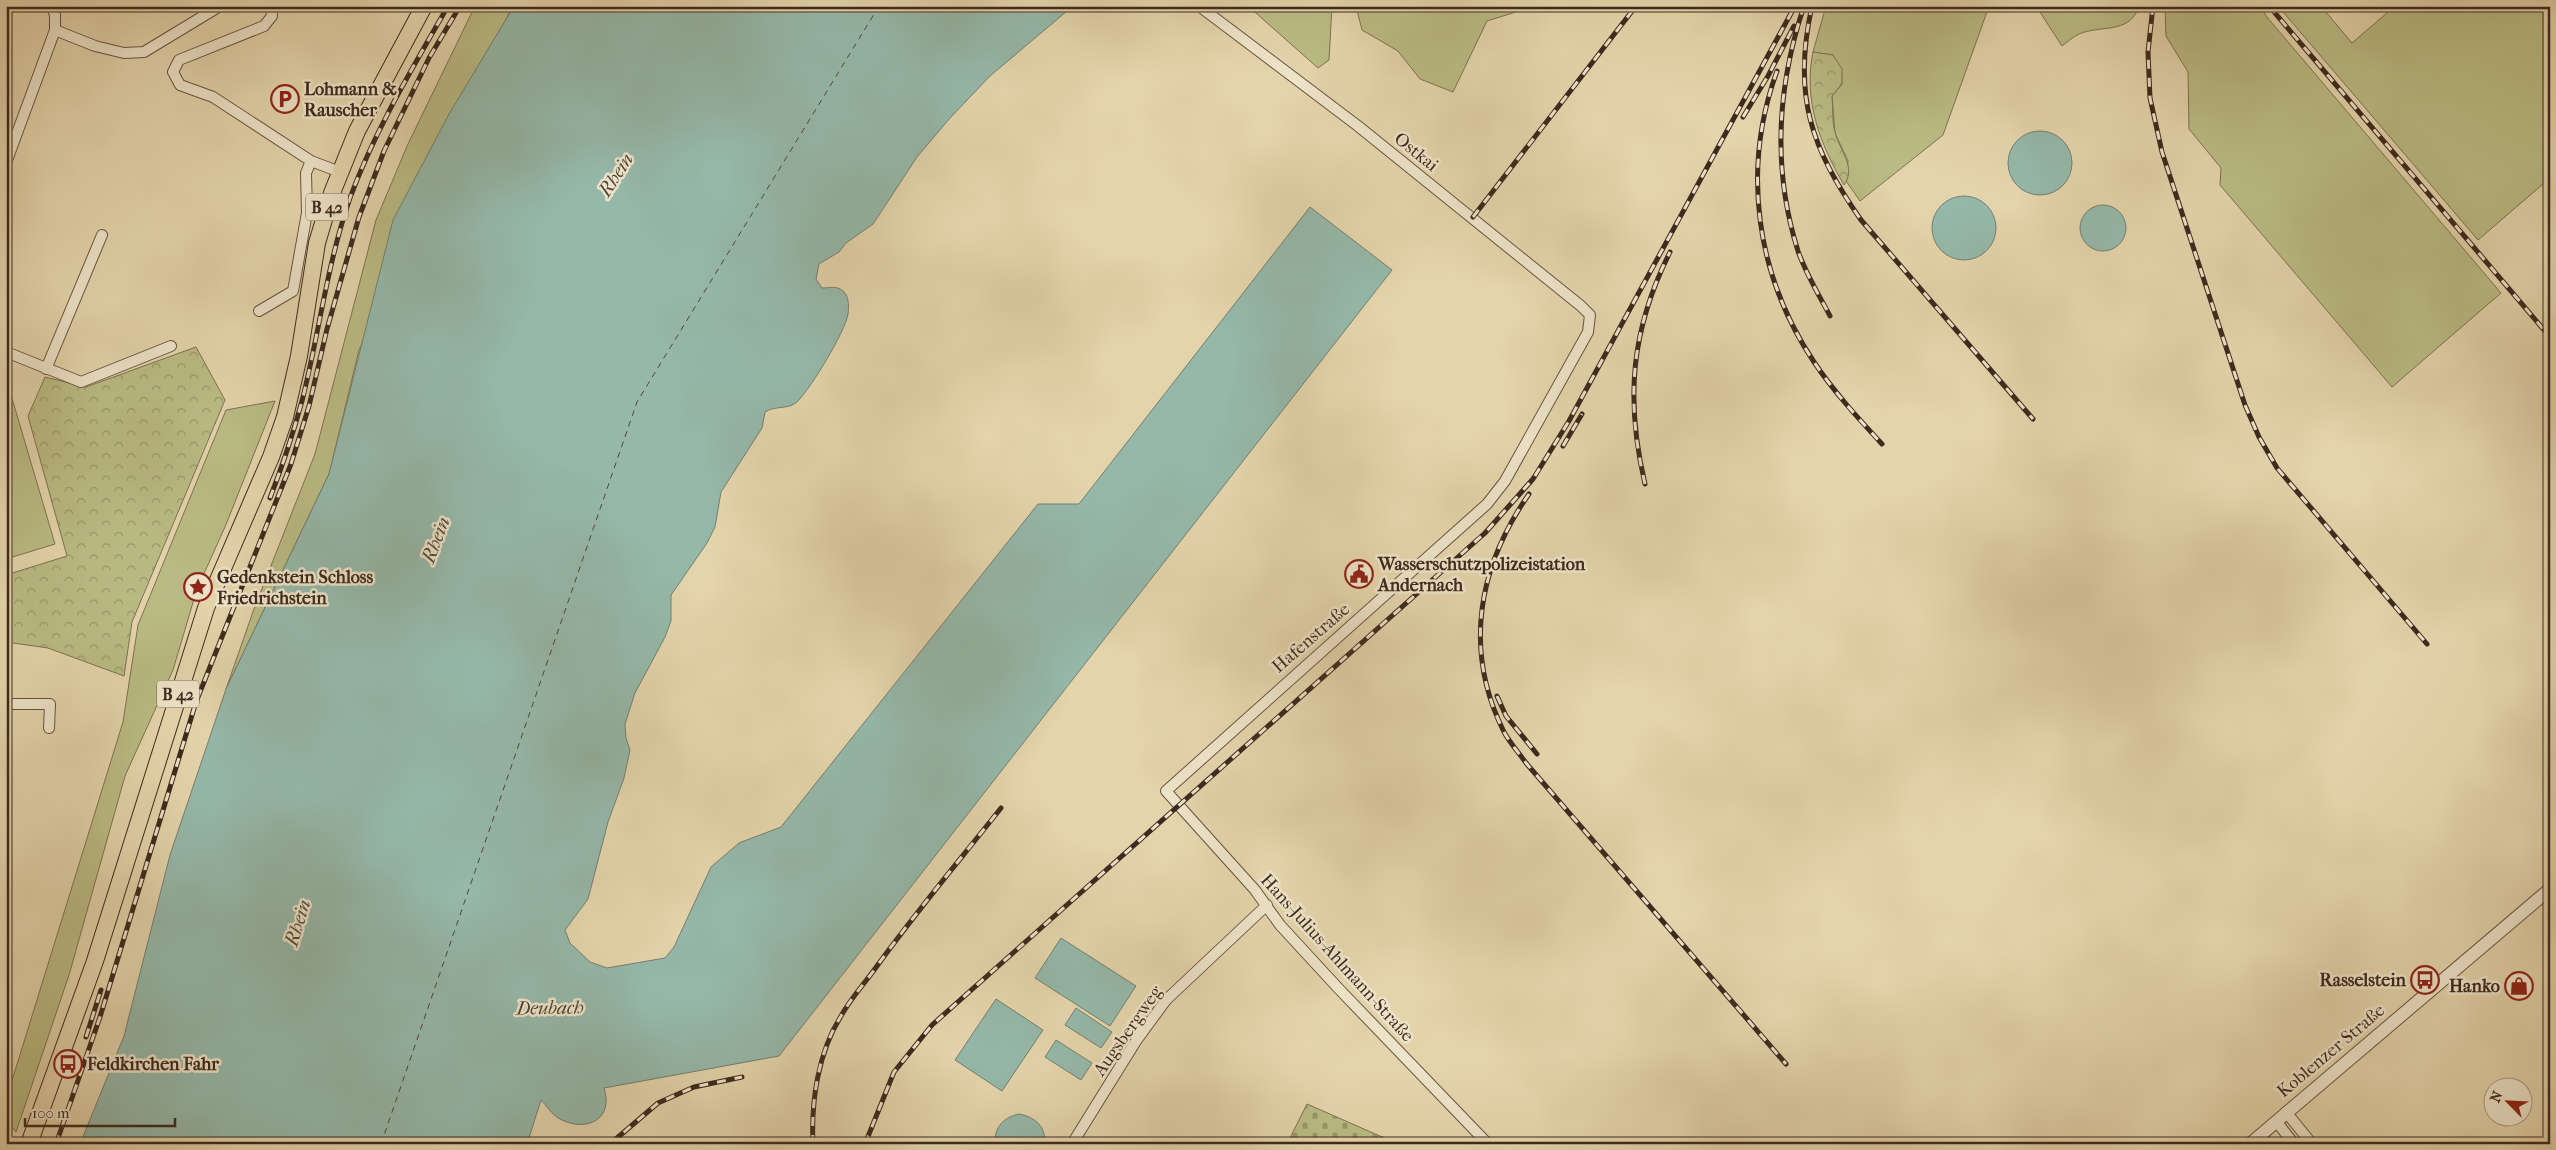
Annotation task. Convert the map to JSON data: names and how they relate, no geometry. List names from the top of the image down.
{
  "streets": {
    "main road": ["B 42"],
    "street": [
      "Ostkai",
      "Hafenstraße",
      "Hans-Julius-Ahlmann-Straße",
      "Augsbergweg",
      "Koblenzer Straße"
    ]
  },
  "crossings": [
    ["Ostkai", "Hafenstraße"],
    ["Hafenstraße", "Hans-Julius-Ahlmann-Straße"],
    ["Hans-Julius-Ahlmann-Straße", "Augsbergweg"]
  ],
  "water": ["Rhein", "Deubach"],
  "places": {
    "parking": ["Lohmann & Rauscher"],
    "public building": ["Wasserschutzpolizeistation Andernach"],
    "place": ["Gedenkstein Schloss Friedrichstein"],
    "bus stop": ["Rasselstein", "Feldkirchen Fahr"],
    "shop": ["Hanko"]
  },
  "scale_bar": "100 m",
  "north": "top left"
}
